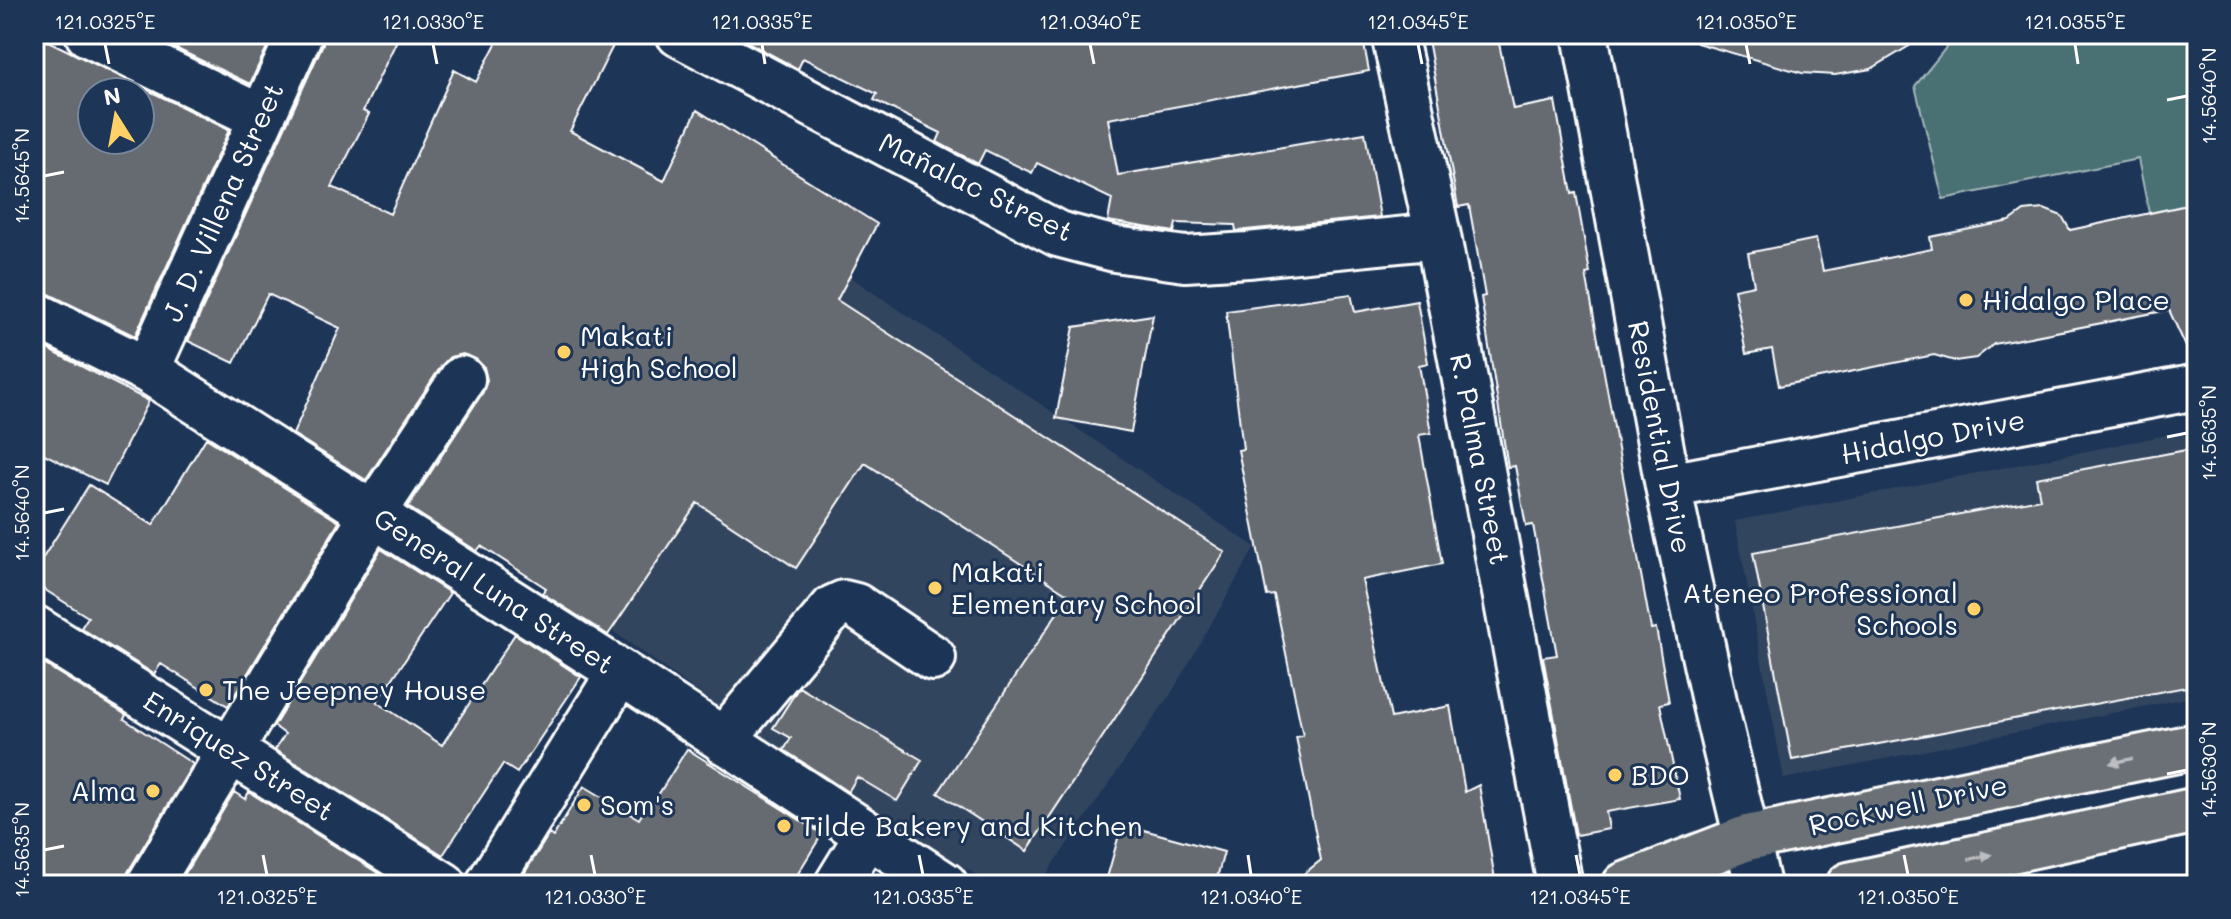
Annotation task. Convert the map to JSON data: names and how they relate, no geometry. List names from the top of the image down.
{
  "streets": {
    "main road": ["Rockwell Drive"],
    "street": [
      "Mañalac Street",
      "J. D. Villena Street",
      "Residential Drive",
      "Hidalgo Drive",
      "R. Palma Street",
      "General Luna Street",
      "Enriquez Street"
    ]
  },
  "crossings": [
    ["Mañalac Street", "R. Palma Street"],
    ["J. D. Villena Street", "General Luna Street"],
    ["Residential Drive", "Hidalgo Drive"],
    ["Residential Drive", "Rockwell Drive"]
  ],
  "places": [
    "Hidalgo Place",
    "Makati High School",
    "Makati Elementary School",
    "Ateneo Professional Schools",
    "The Jeepney House",
    "BDO",
    "Alma",
    "Som's",
    "Tilde Bakery and Kitchen"
  ],
  "north": "top",
  "coordinates": [
    "121.0325°E",
    "121.0330°E",
    "121.0335°E",
    "121.0340°E",
    "121.0345°E",
    "121.0350°E",
    "121.0355°E",
    "14.5640°N",
    "14.5645°N",
    "14.5635°N",
    "14.5630°N"
  ]
}
